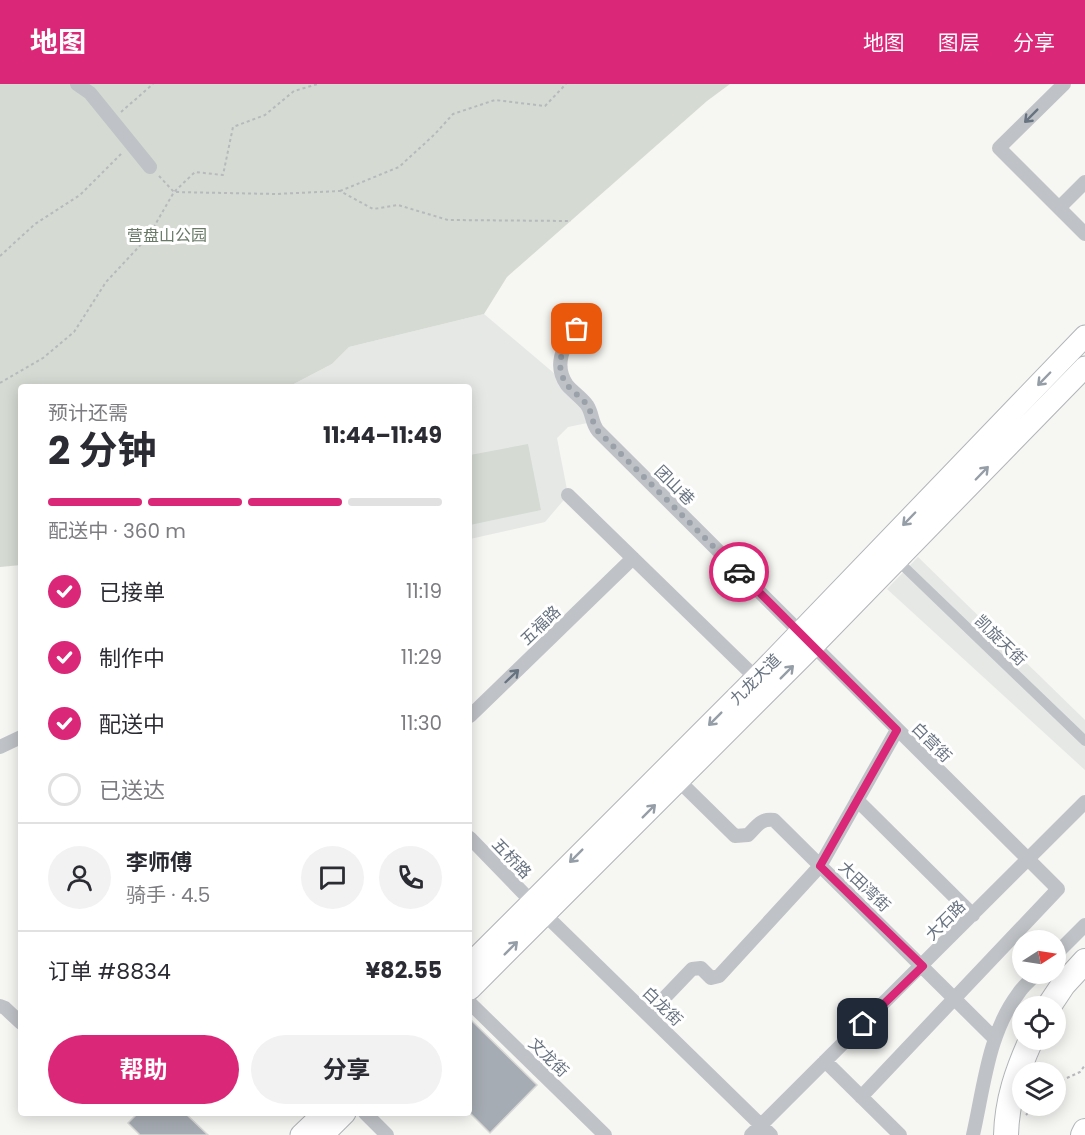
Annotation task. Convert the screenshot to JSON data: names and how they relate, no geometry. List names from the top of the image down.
{
  "streets": {
    "main road": ["九龙大道"],
    "street": [
      "团山巷",
      "五福路",
      "凯旋天街",
      "白营街",
      "五桥路",
      "大田湾街",
      "大石路",
      "白龙街",
      "文龙街"
    ]
  },
  "crossings": [
    ["团山巷", "九龙大道"],
    ["团山巷", "白营街"],
    ["凯旋天街", "九龙大道"],
    ["九龙大道", "白营街"],
    ["九龙大道", "五桥路"],
    ["九龙大道", "大田湾街"],
    ["九龙大道", "白龙街"],
    ["白营街", "大田湾街"],
    ["白营街", "大石路"],
    ["五桥路", "白龙街"],
    ["大田湾街", "大石路"],
    ["大石路", "白龙街"]
  ],
  "one_way": ["五福路"],
  "parks": ["营盘山公园"],
  "north": "right",
  "page": {
    "header": "地图",
    "nav": ["地图", "图层", "分享"],
    "heading": ["2 分钟", "预计还需", "11:44–11:49"],
    "panel": [
      "李师傅",
      "骑手 · 4.5",
      "订单 #8834",
      "¥82.55"
    ],
    "bar": "配送中 · 360 m",
    "list": [
      ["已接单", "11:19"],
      ["制作中", "11:29"],
      ["配送中", "11:30"],
      "已送达"
    ],
    "buttons": ["帮助", "分享"]
  }
}
